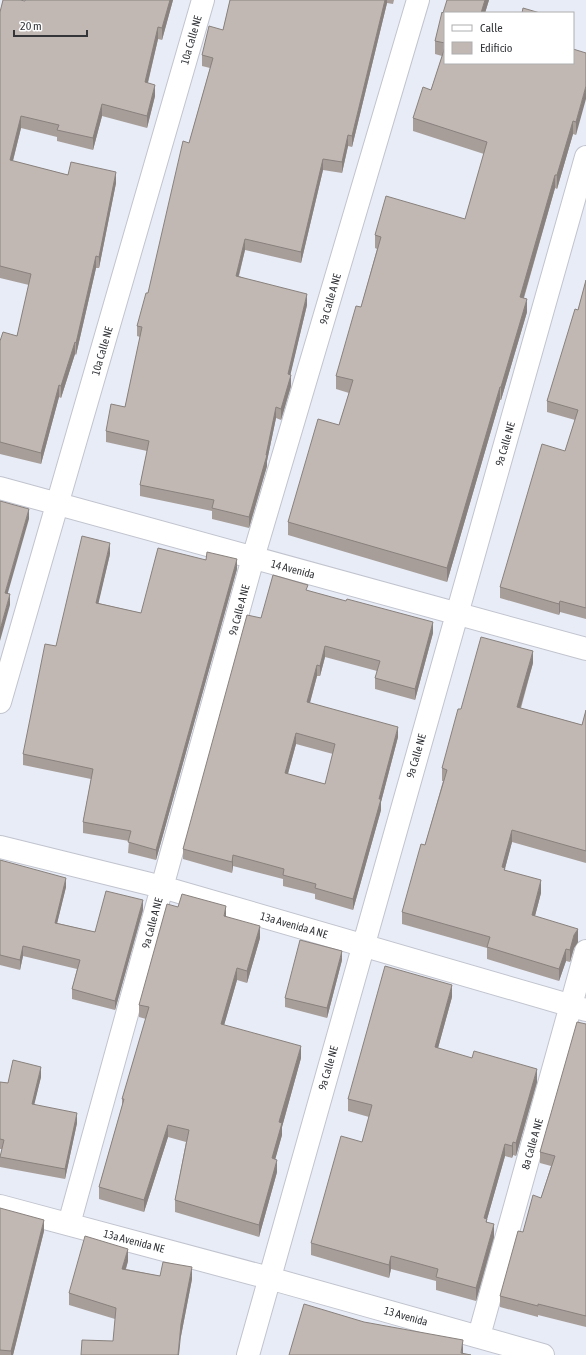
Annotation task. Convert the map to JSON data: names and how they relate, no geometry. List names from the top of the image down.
{
  "streets": {
    "street": [
      "10a Calle NE",
      "9a Calle A NE",
      "9a Calle NE",
      "14 Avenida",
      "13a Avenida A NE",
      "8a Calle A NE",
      "13a Avenida NE",
      "13 Avenida"
    ]
  },
  "crossings": [
    ["10a Calle NE", "14 Avenida"],
    ["9a Calle A NE", "14 Avenida"],
    ["9a Calle A NE", "13a Avenida A NE"],
    ["9a Calle A NE", "13a Avenida NE"],
    ["9a Calle NE", "14 Avenida"],
    ["9a Calle NE", "13a Avenida A NE"],
    ["9a Calle NE", "13a Avenida NE"],
    ["9a Calle NE", "13 Avenida"],
    ["13a Avenida A NE", "8a Calle A NE"],
    ["8a Calle A NE", "13 Avenida"],
    ["13a Avenida NE", "13 Avenida"]
  ],
  "legend": ["Calle", "Edificio"],
  "scale_bar": "20 m"
}
